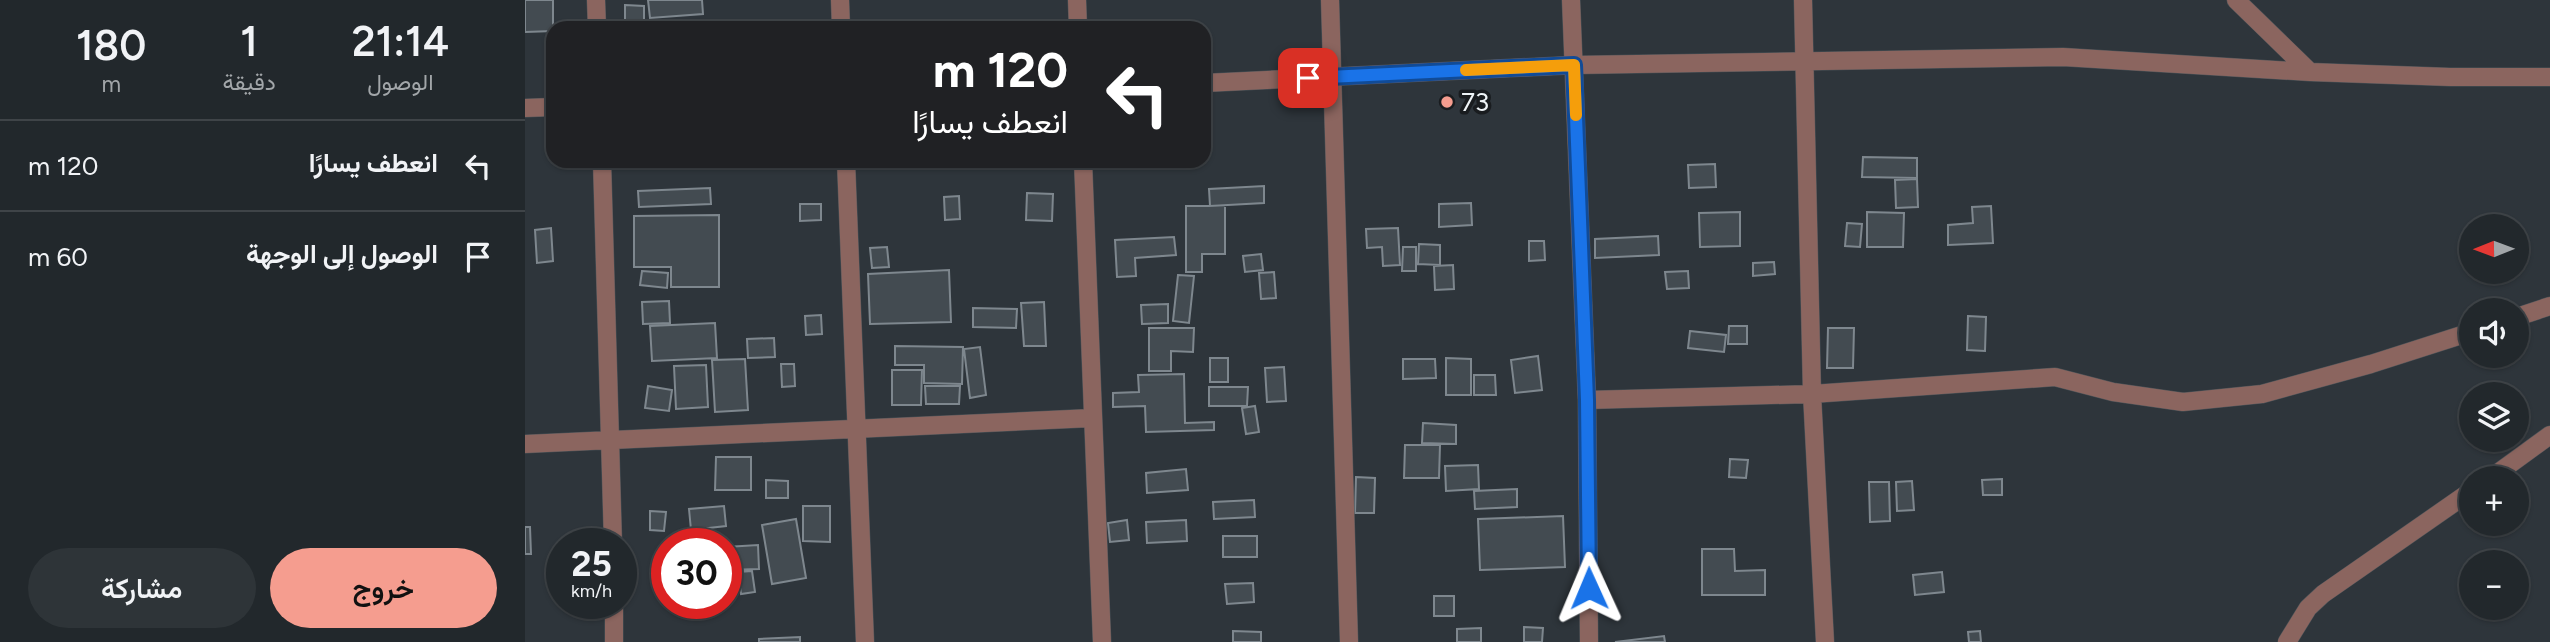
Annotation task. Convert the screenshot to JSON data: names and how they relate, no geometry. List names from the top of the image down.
{
  "places": ["73"],
  "north": "left",
  "page": {
    "eta": [
      "21:14",
      "الوصول",
      "1",
      "دقيقة",
      "180",
      "m"
    ],
    "turn": ["120 m", "انعطف يسارًا"],
    "list": [
      {
        "name": "انعطف يسارًا",
        "value": "120 m"
      },
      {
        "name": "الوصول إلى الوجهة",
        "value": "60 m"
      }
    ],
    "map_buttons": ["+", "−"],
    "speed": "25 km/h",
    "limit": "30",
    "buttons": ["خروج", "مشاركة"]
  }
}
